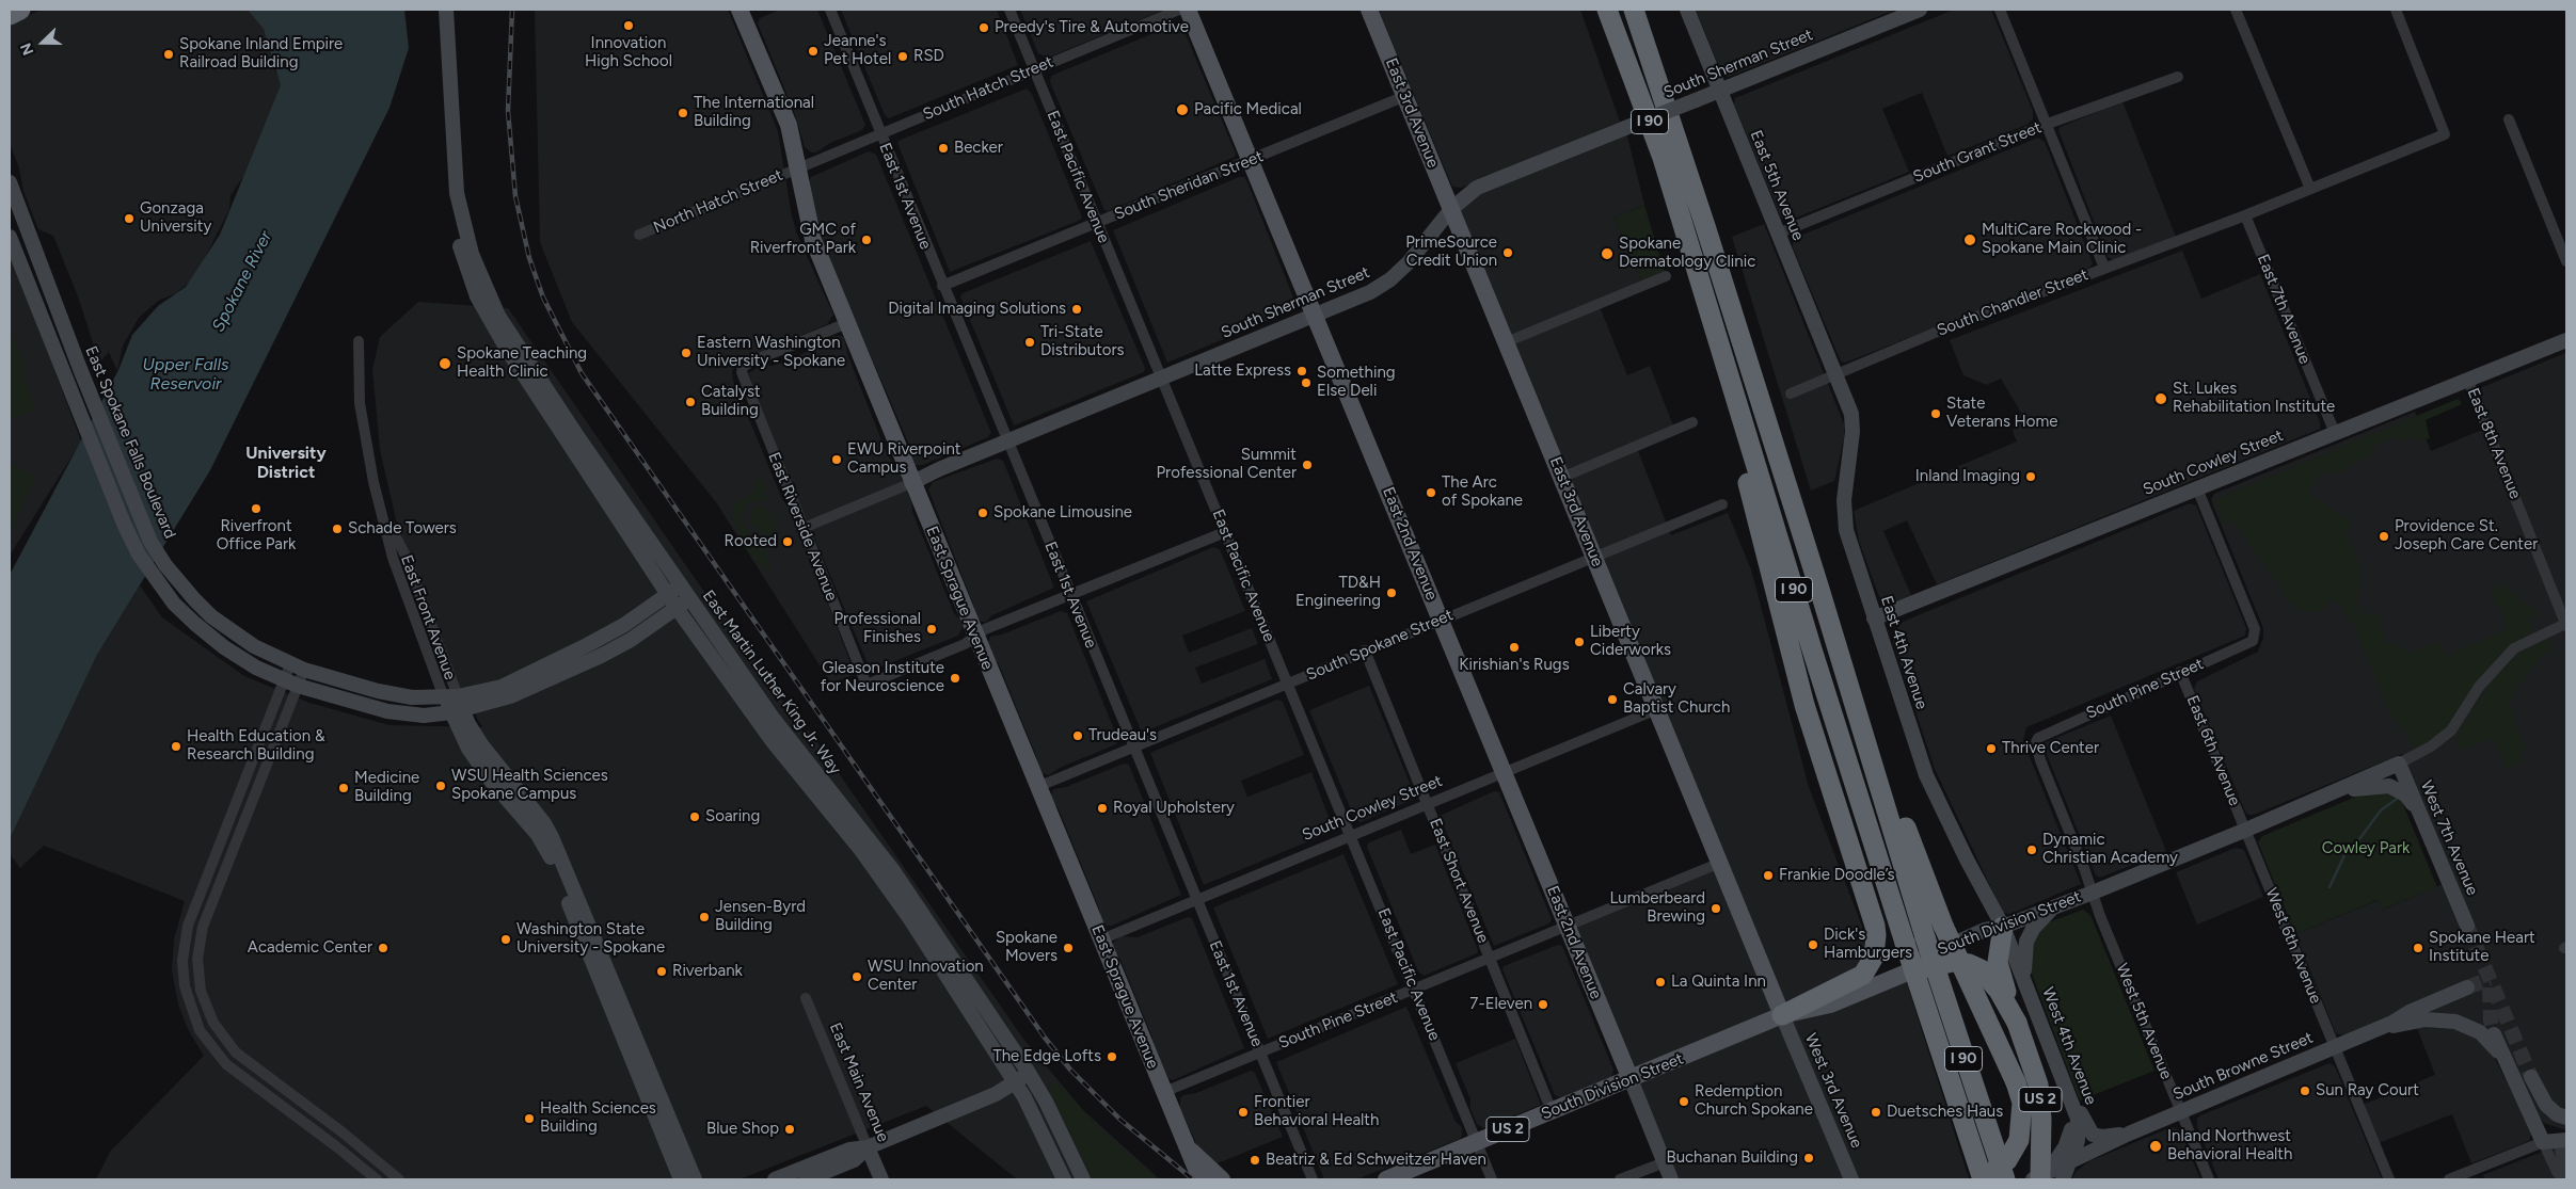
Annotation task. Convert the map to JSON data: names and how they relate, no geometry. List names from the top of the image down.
{
  "streets": {
    "highway": ["I 90", "US 2"],
    "main road": [
      "East 3rd Avenue",
      "East 2nd Avenue",
      "East Sprague Avenue",
      "South Division Street"
    ],
    "street": [
      "South Sherman Street",
      "South Hatch Street",
      "South Grant Street",
      "East Pacific Avenue",
      "South Sheridan Street",
      "East 5th Avenue",
      "East 1st Avenue",
      "North Hatch Street",
      "South Chandler Street",
      "East 7th Avenue",
      "East Spokane Falls Boulevard",
      "East 8th Avenue",
      "South Cowley Street",
      "East Riverside Avenue",
      "East Front Avenue",
      "South Spokane Street",
      "East 4th Avenue",
      "East Martin Luther King Jr. Way",
      "South Pine Street",
      "East 6th Avenue",
      "West 7th Avenue",
      "East Short Avenue",
      "West 6th Avenue",
      "West 5th Avenue",
      "West 4th Avenue",
      "South Browne Street",
      "East Main Avenue",
      "West 3rd Avenue"
    ]
  },
  "crossings": [
    ["South Sherman Street", "East 3rd Avenue"],
    ["South Sherman Street", "East Pacific Avenue"],
    ["South Sherman Street", "East 5th Avenue"],
    ["South Sherman Street", "East 1st Avenue"],
    ["South Sherman Street", "East Riverside Avenue"],
    ["South Sherman Street", "East 2nd Avenue"],
    ["South Sherman Street", "East Sprague Avenue"],
    ["South Hatch Street", "East Pacific Avenue"],
    ["South Hatch Street", "East 1st Avenue"],
    ["South Hatch Street", "North Hatch Street"],
    ["South Hatch Street", "East Sprague Avenue"],
    ["East 3rd Avenue", "South Sheridan Street"],
    ["East 3rd Avenue", "South Cowley Street"],
    ["East 3rd Avenue", "South Spokane Street"],
    ["East 3rd Avenue", "South Pine Street"],
    ["East 3rd Avenue", "South Division Street"],
    ["East 3rd Avenue", "West 3rd Avenue"],
    ["South Grant Street", "East 5th Avenue"],
    ["East Pacific Avenue", "South Sheridan Street"],
    ["East Pacific Avenue", "South Cowley Street"],
    ["East Pacific Avenue", "South Spokane Street"],
    ["East Pacific Avenue", "South Pine Street"],
    ["East Pacific Avenue", "South Division Street"],
    ["South Sheridan Street", "East 1st Avenue"],
    ["South Sheridan Street", "East 2nd Avenue"],
    ["East 5th Avenue", "South Chandler Street"],
    ["East 5th Avenue", "East 4th Avenue"],
    ["East 1st Avenue", "South Cowley Street"],
    ["East 1st Avenue", "South Spokane Street"],
    ["East 1st Avenue", "South Pine Street"],
    ["North Hatch Street", "East Sprague Avenue"],
    ["South Chandler Street", "East 7th Avenue"],
    ["South Chandler Street", "East 4th Avenue"],
    ["East 7th Avenue", "South Cowley Street"],
    ["East Spokane Falls Boulevard", "East Front Avenue"],
    ["East Spokane Falls Boulevard", "East Martin Luther King Jr. Way"],
    ["East 8th Avenue", "South Cowley Street"],
    ["East 8th Avenue", "South Division Street"],
    ["South Cowley Street", "East 2nd Avenue"],
    ["South Cowley Street", "East Sprague Avenue"],
    ["South Cowley Street", "East 4th Avenue"],
    ["South Cowley Street", "South Pine Street"],
    ["South Cowley Street", "East Short Avenue"],
    ["East Riverside Avenue", "East Sprague Avenue"],
    ["East 2nd Avenue", "South Spokane Street"],
    ["East 2nd Avenue", "South Pine Street"],
    ["East 2nd Avenue", "South Division Street"],
    ["East Sprague Avenue", "South Spokane Street"],
    ["East Sprague Avenue", "South Pine Street"],
    ["South Spokane Street", "East Short Avenue"],
    ["East 4th Avenue", "South Division Street"],
    ["East 4th Avenue", "West 4th Avenue"],
    ["South Pine Street", "East 6th Avenue"],
    ["South Pine Street", "East Short Avenue"],
    ["South Pine Street", "South Division Street"],
    ["South Pine Street", "West 5th Avenue"],
    ["East 6th Avenue", "South Division Street"],
    ["East 6th Avenue", "West 6th Avenue"],
    ["West 7th Avenue", "South Division Street"],
    ["East Short Avenue", "South Division Street"],
    ["South Division Street", "West 6th Avenue"],
    ["South Division Street", "West 5th Avenue"],
    ["South Division Street", "West 4th Avenue"],
    ["South Division Street", "West 3rd Avenue"],
    ["South Division Street", "US 2"],
    ["West 6th Avenue", "South Browne Street"],
    ["West 5th Avenue", "South Browne Street"],
    ["West 4th Avenue", "South Browne Street"]
  ],
  "districts": ["University District"],
  "water": ["Spokane River", "Upper Falls Reservoir"],
  "parks": ["Cowley Park"],
  "places": [
    "Innovation High School",
    "Preedy's Tire & Automotive",
    "Jeanne's Pet Hotel",
    "Spokane Inland Empire Railroad Building",
    "RSD",
    "Pacific Medical",
    "The International Building",
    "Becker",
    "Gonzaga University",
    "GMC of Riverfront Park",
    "MultiCare Rockwood - Spokane Main Clinic",
    "PrimeSource Credit Union",
    "Spokane Dermatology Clinic",
    "Digital Imaging Solutions",
    "Tri-State Distributors",
    "Eastern Washington University - Spokane",
    "Spokane Teaching Health Clinic",
    "Latte Express",
    "Something Else Deli",
    "St. Lukes Rehabilitation Institute",
    "Catalyst Building",
    "State Veterans Home",
    "EWU Riverpoint Campus",
    "Summit Professional Center",
    "Inland Imaging",
    "The Arc of Spokane",
    "Riverfront Office Park",
    "Spokane Limousine",
    "Schade Towers",
    "Providence St. Joseph Care Center",
    "Rooted",
    "TD&H Engineering",
    "Professional Finishes",
    "Liberty Ciderworks",
    "Kirishian's Rugs",
    "Gleason Institute for Neuroscience",
    "Calvary Baptist Church",
    "Trudeau's",
    "Health Education & Research Building",
    "Thrive Center",
    "WSU Health Sciences Spokane Campus",
    "Medicine Building",
    "Royal Upholstery",
    "Soaring",
    "Dynamic Christian Academy",
    "Frankie Doodle’s",
    "Lumberbeard Brewing",
    "Jensen-Byrd Building",
    "Washington State University - Spokane",
    "Dick's Hamburgers",
    "Academic Center",
    "Spokane Movers",
    "Spokane Heart Institute",
    "Riverbank",
    "WSU Innovation Center",
    "La Quinta Inn",
    "7-Eleven",
    "The Edge Lofts",
    "Sun Ray Court",
    "Redemption Church Spokane",
    "Frontier Behavioral Health",
    "Duetsches Haus",
    "Health Sciences Building",
    "Blue Shop",
    "Inland Northwest Behavioral Health",
    "Buchanan Building",
    "Beatriz & Ed Schweitzer Haven"
  ],
  "north": "left"
}
